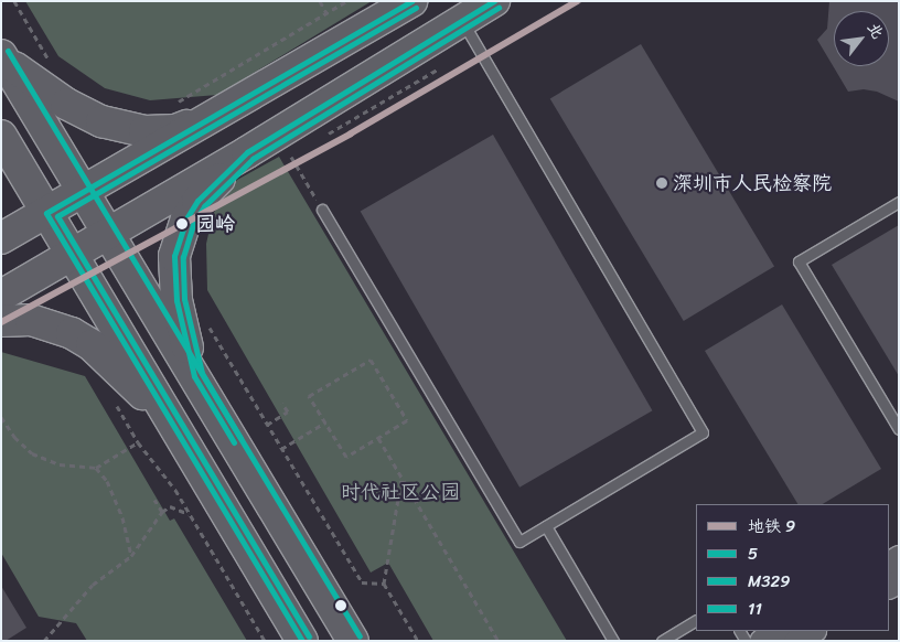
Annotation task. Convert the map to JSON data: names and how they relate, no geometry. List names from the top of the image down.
{
  "parks": ["时代社区公园"],
  "places": ["深圳市人民检察院", "园岭"],
  "lines": [
    "metro line 9",
    "transit line 5",
    "transit line M329",
    "transit line 11"
  ],
  "legend": [
    "地铁 9",
    "5",
    "M329",
    "11"
  ],
  "north": "top right"
}
